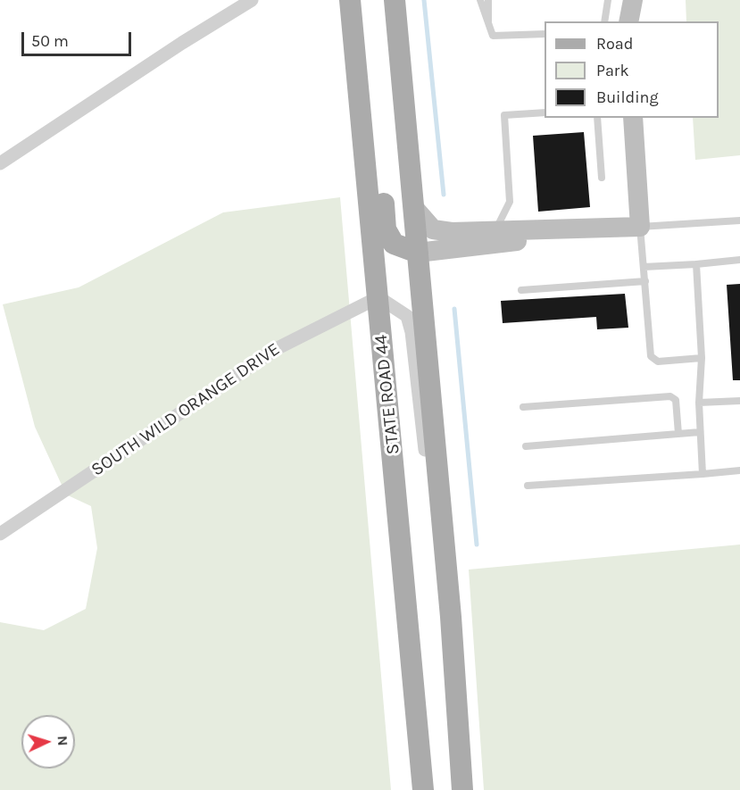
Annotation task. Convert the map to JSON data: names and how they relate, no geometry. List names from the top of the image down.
{
  "streets": {
    "main road": ["STATE ROAD 44"],
    "street": ["SOUTH WILD ORANGE DRIVE"]
  },
  "crossings": [
    ["STATE ROAD 44", "SOUTH WILD ORANGE DRIVE"]
  ],
  "legend": ["Road", "Park", "Building"],
  "scale_bar": "50 m",
  "north": "right"
}
